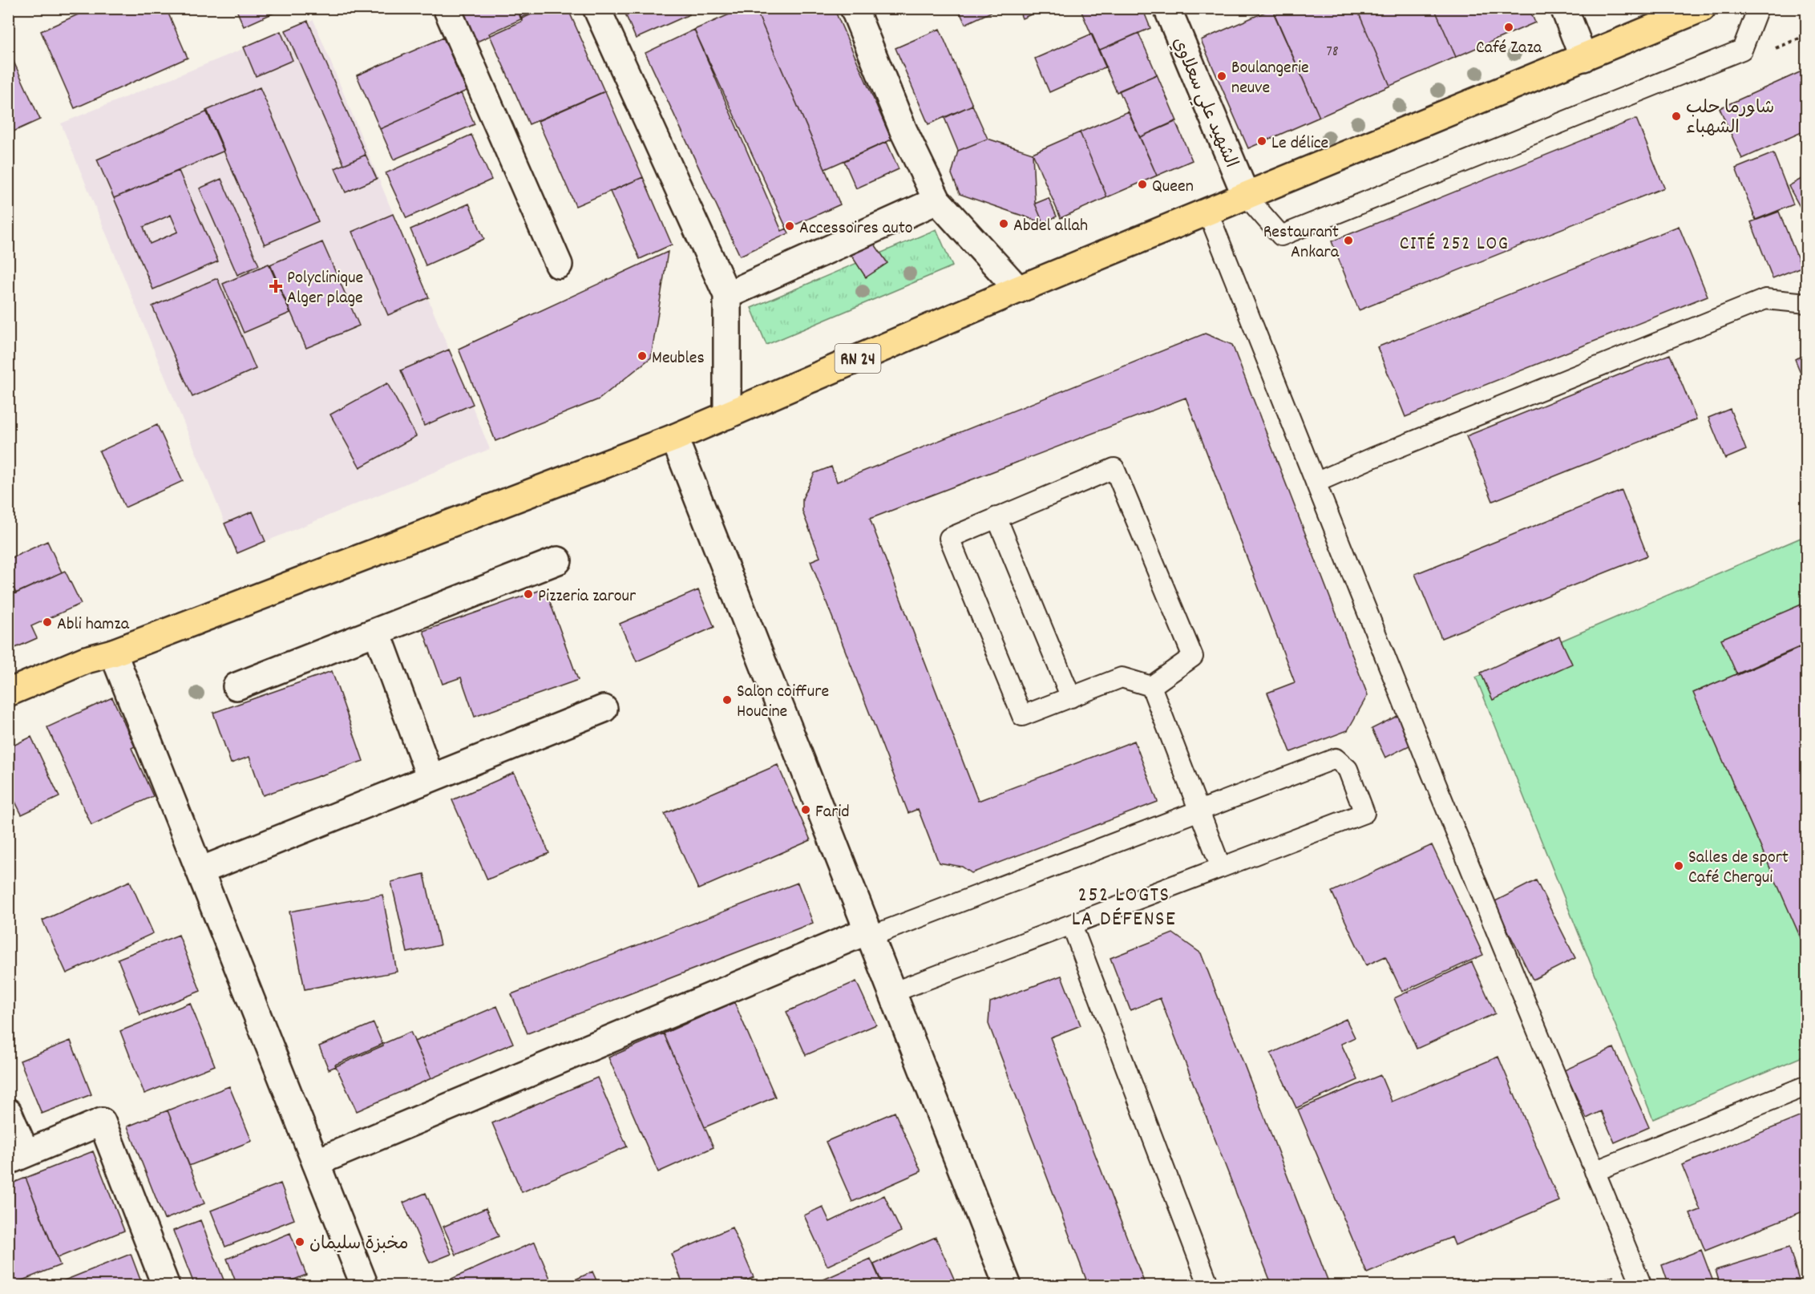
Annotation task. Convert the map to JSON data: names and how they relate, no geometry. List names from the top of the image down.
{
  "streets": {
    "main road": ["RN 24"],
    "street": ["الشهيد علي سعلاوي"]
  },
  "crossings": [
    ["الشهيد علي سعلاوي", "RN 24"]
  ],
  "districts": ["CITÉ 252 LOG", "252 LOGTS LA DÉFENSE"],
  "places": {
    "other": [
      "Café Zaza",
      "Boulangerie neuve",
      "شاورما حلب الشهباء",
      "Le délice",
      "Queen",
      "Abdel allah",
      "Accessoires auto",
      "Restaurant Ankara",
      "Meubles",
      "Pizzeria zarour",
      "Abli hamza",
      "Salon coiffure Houcine",
      "Farid",
      "Salles de sport Café Chergui",
      "مخبزة سليمان"
    ],
    "health": ["Polyclinique Alger plage"]
  },
  "house_numbers": ["78"]
}
